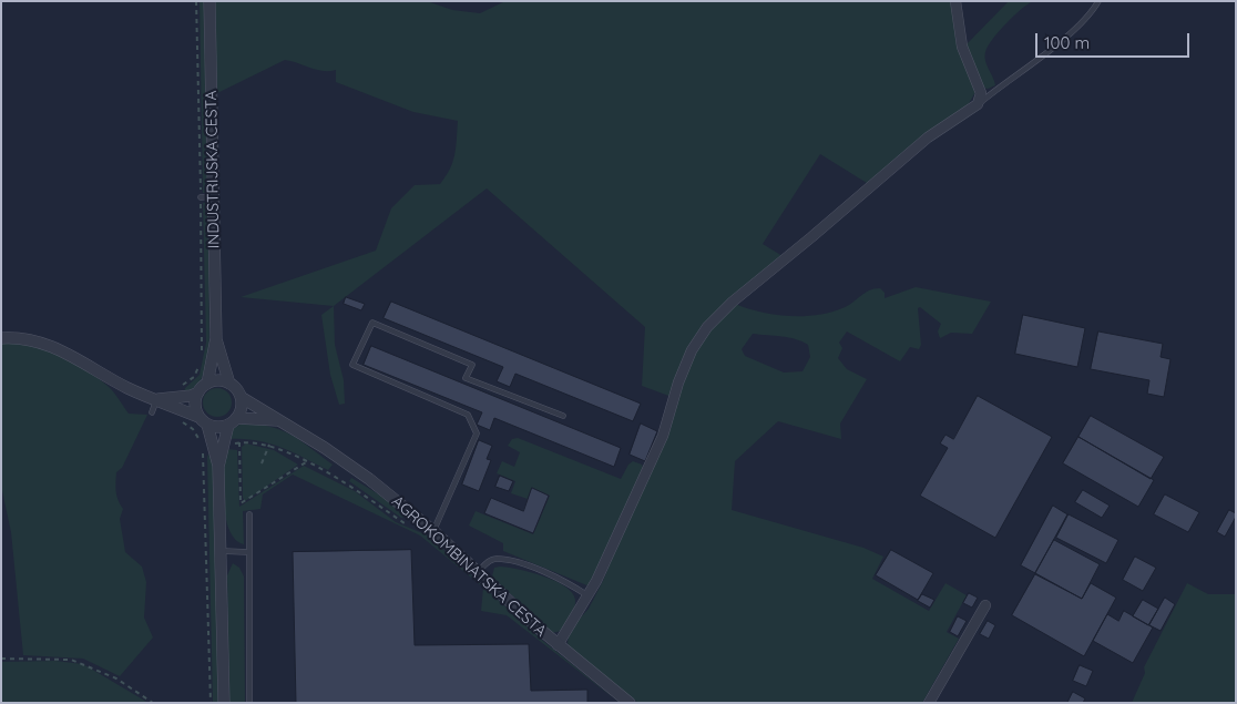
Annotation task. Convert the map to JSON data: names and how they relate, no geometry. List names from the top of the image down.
{
  "streets": {
    "street": ["INDUSTRIJSKA CESTA", "AGROKOMBINATSKA CESTA"]
  },
  "crossings": [
    ["INDUSTRIJSKA CESTA", "AGROKOMBINATSKA CESTA"]
  ],
  "scale_bar": "100 m"
}
